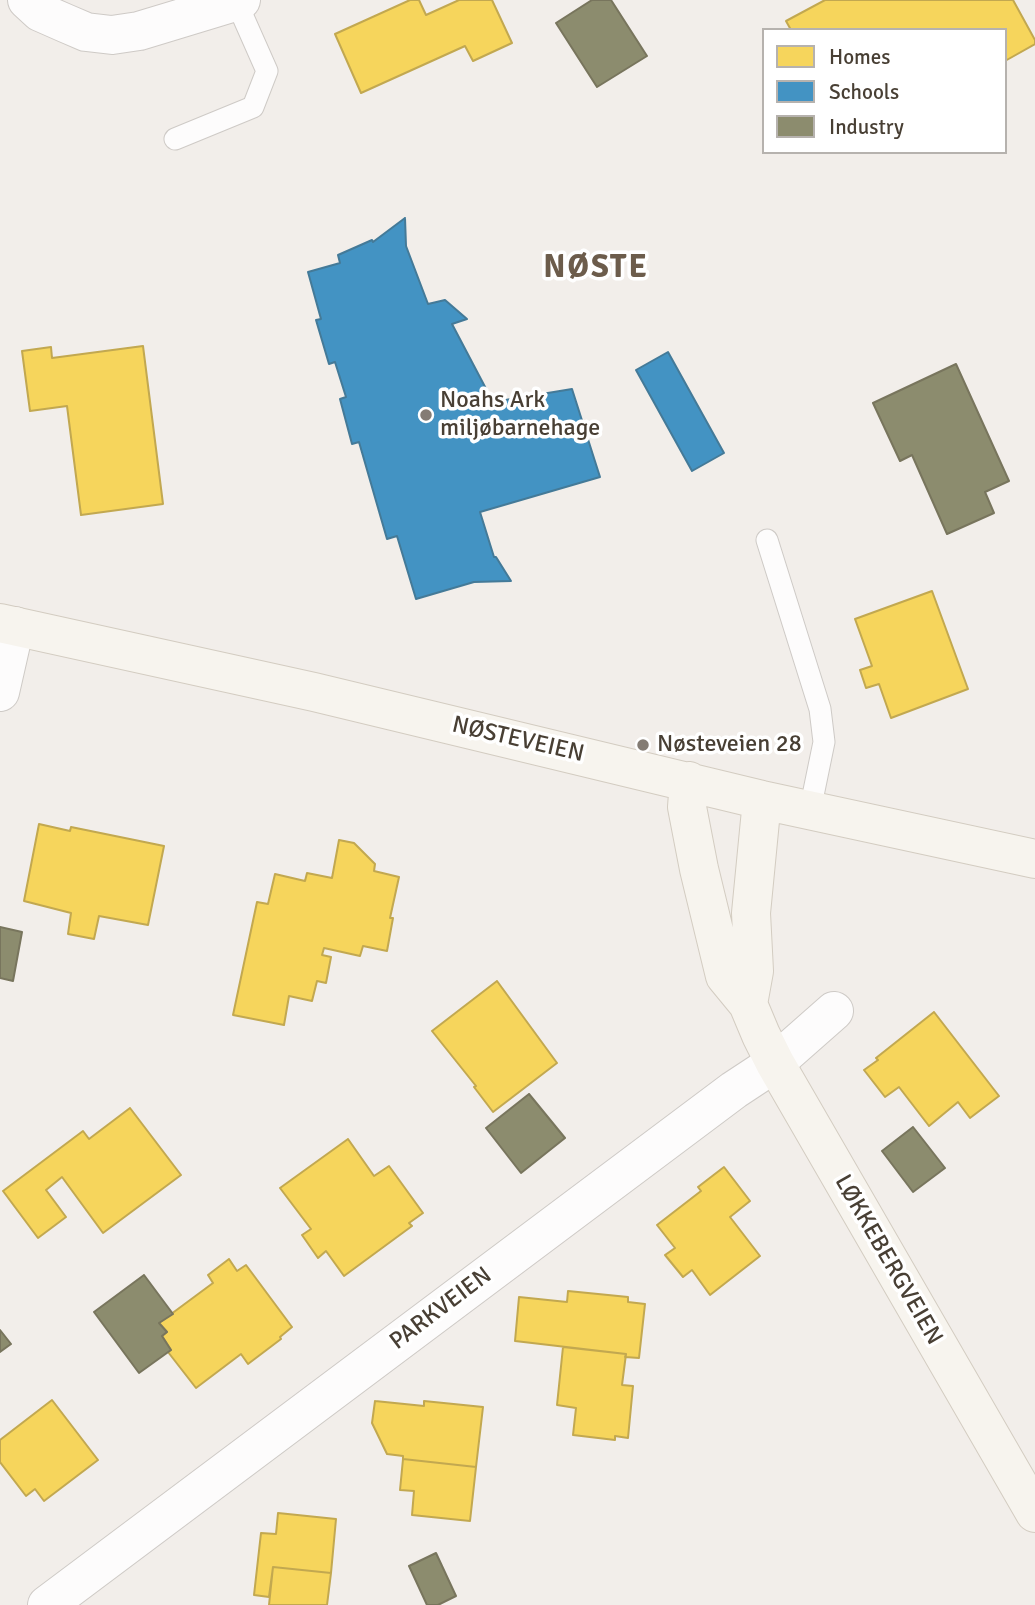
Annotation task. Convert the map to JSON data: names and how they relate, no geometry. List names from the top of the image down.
{
  "streets": {
    "main road": ["NØSTEVEIEN", "LØKKEBERGVEIEN"],
    "street": ["PARKVEIEN"]
  },
  "crossings": [
    ["NØSTEVEIEN", "LØKKEBERGVEIEN"],
    ["LØKKEBERGVEIEN", "PARKVEIEN"]
  ],
  "districts": ["NØSTE"],
  "places": ["Noahs Ark miljøbarnehage", "Nøsteveien 28"],
  "legend": ["Homes", "Schools", "Industry"]
}
